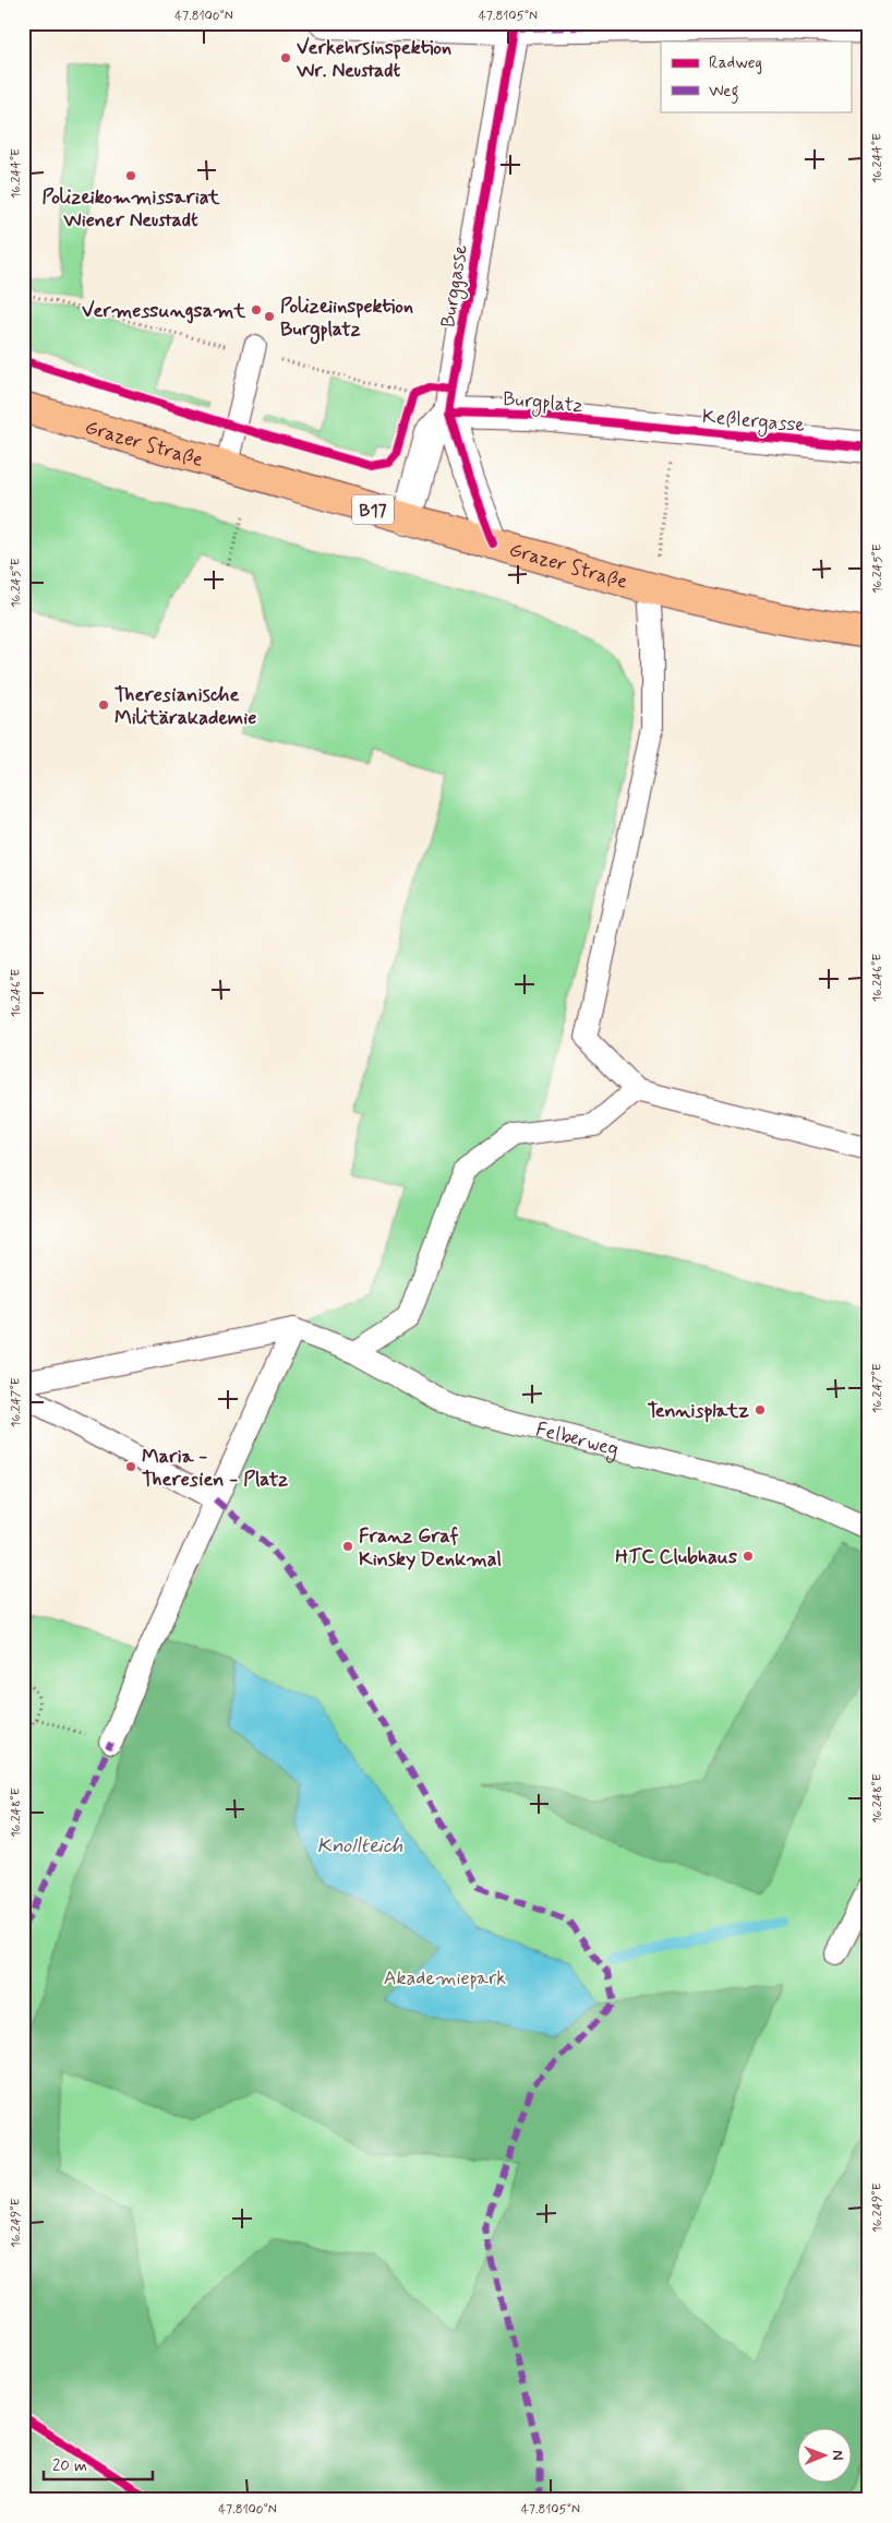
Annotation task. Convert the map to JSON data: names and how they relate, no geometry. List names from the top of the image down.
{
  "streets": {
    "main road": ["Grazer Straße", "B17"],
    "street": ["Burggasse", "Burgplatz", "Keßlergasse"],
    "lane": ["Felberweg"]
  },
  "crossings": [
    ["Burggasse", "Burgplatz"],
    ["Burggasse", "Grazer Straße"],
    ["Burgplatz", "Keßlergasse"]
  ],
  "water": ["Knollteich"],
  "parks": ["Akademiepark"],
  "places": [
    "Verkehrsinspektion Wr. Neustadt",
    "Polizeikommissariat Wiener Neustadt",
    "Vermessungsamt",
    "Polizeiinspektion Burgplatz",
    "Theresianische Militärakademie",
    "Tennisplatz",
    "Maria - Theresien - Platz",
    "Franz Graf Kinsky Denkmal",
    "HTC Clubhaus"
  ],
  "legend": ["Radweg", "Weg"],
  "scale_bar": "20 m",
  "north": "right",
  "coordinates": [
    "47.8100°N",
    "47.8105°N",
    "16.244°E",
    "16.245°E",
    "16.246°E",
    "16.247°E",
    "16.248°E",
    "16.249°E"
  ]
}
